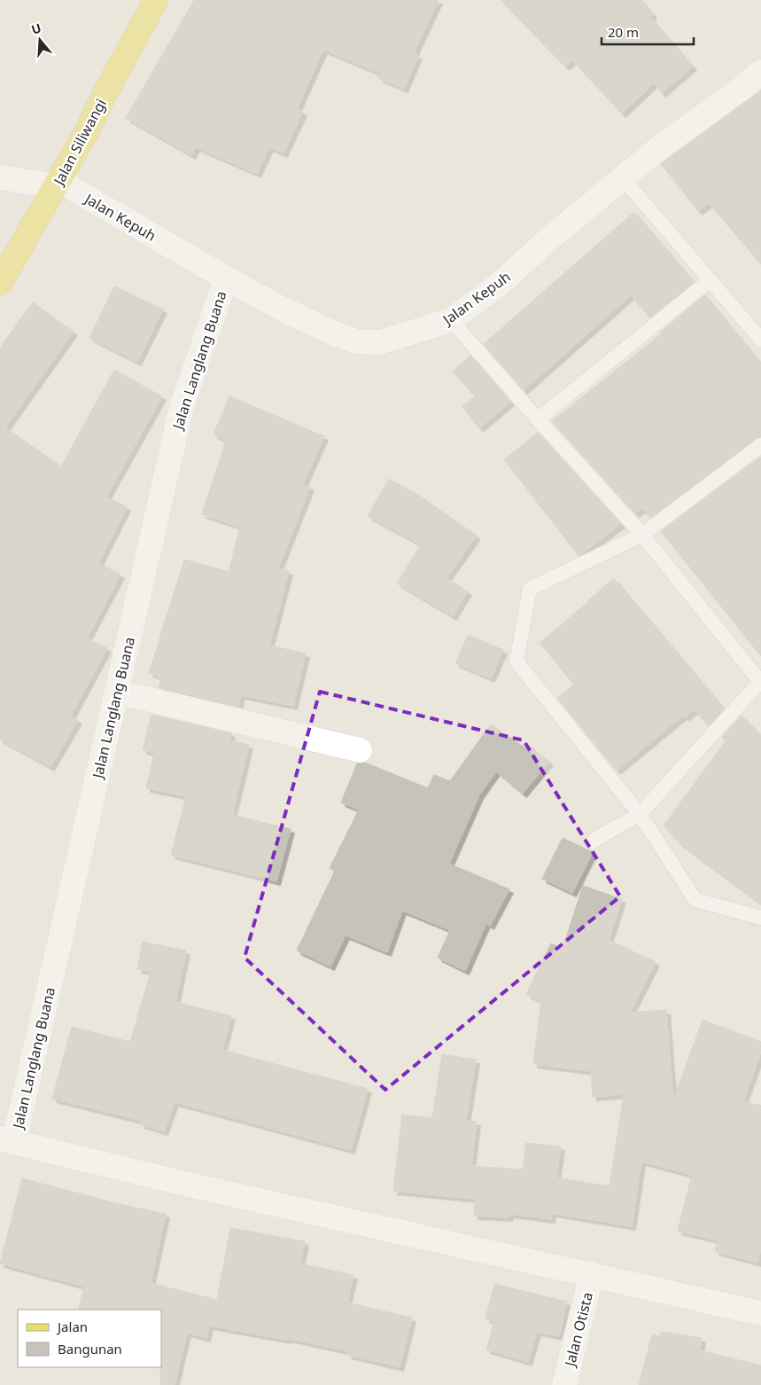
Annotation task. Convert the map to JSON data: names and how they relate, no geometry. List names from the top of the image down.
{
  "streets": {
    "main road": ["Jalan Siliwangi"],
    "street": ["Jalan Kepuh", "Jalan Langlang Buana", "Jalan Otista"]
  },
  "crossings": [
    ["Jalan Siliwangi", "Jalan Kepuh"],
    ["Jalan Kepuh", "Jalan Langlang Buana"]
  ],
  "legend": ["Jalan", "Bangunan"],
  "scale_bar": "20 m",
  "north": "top"
}
